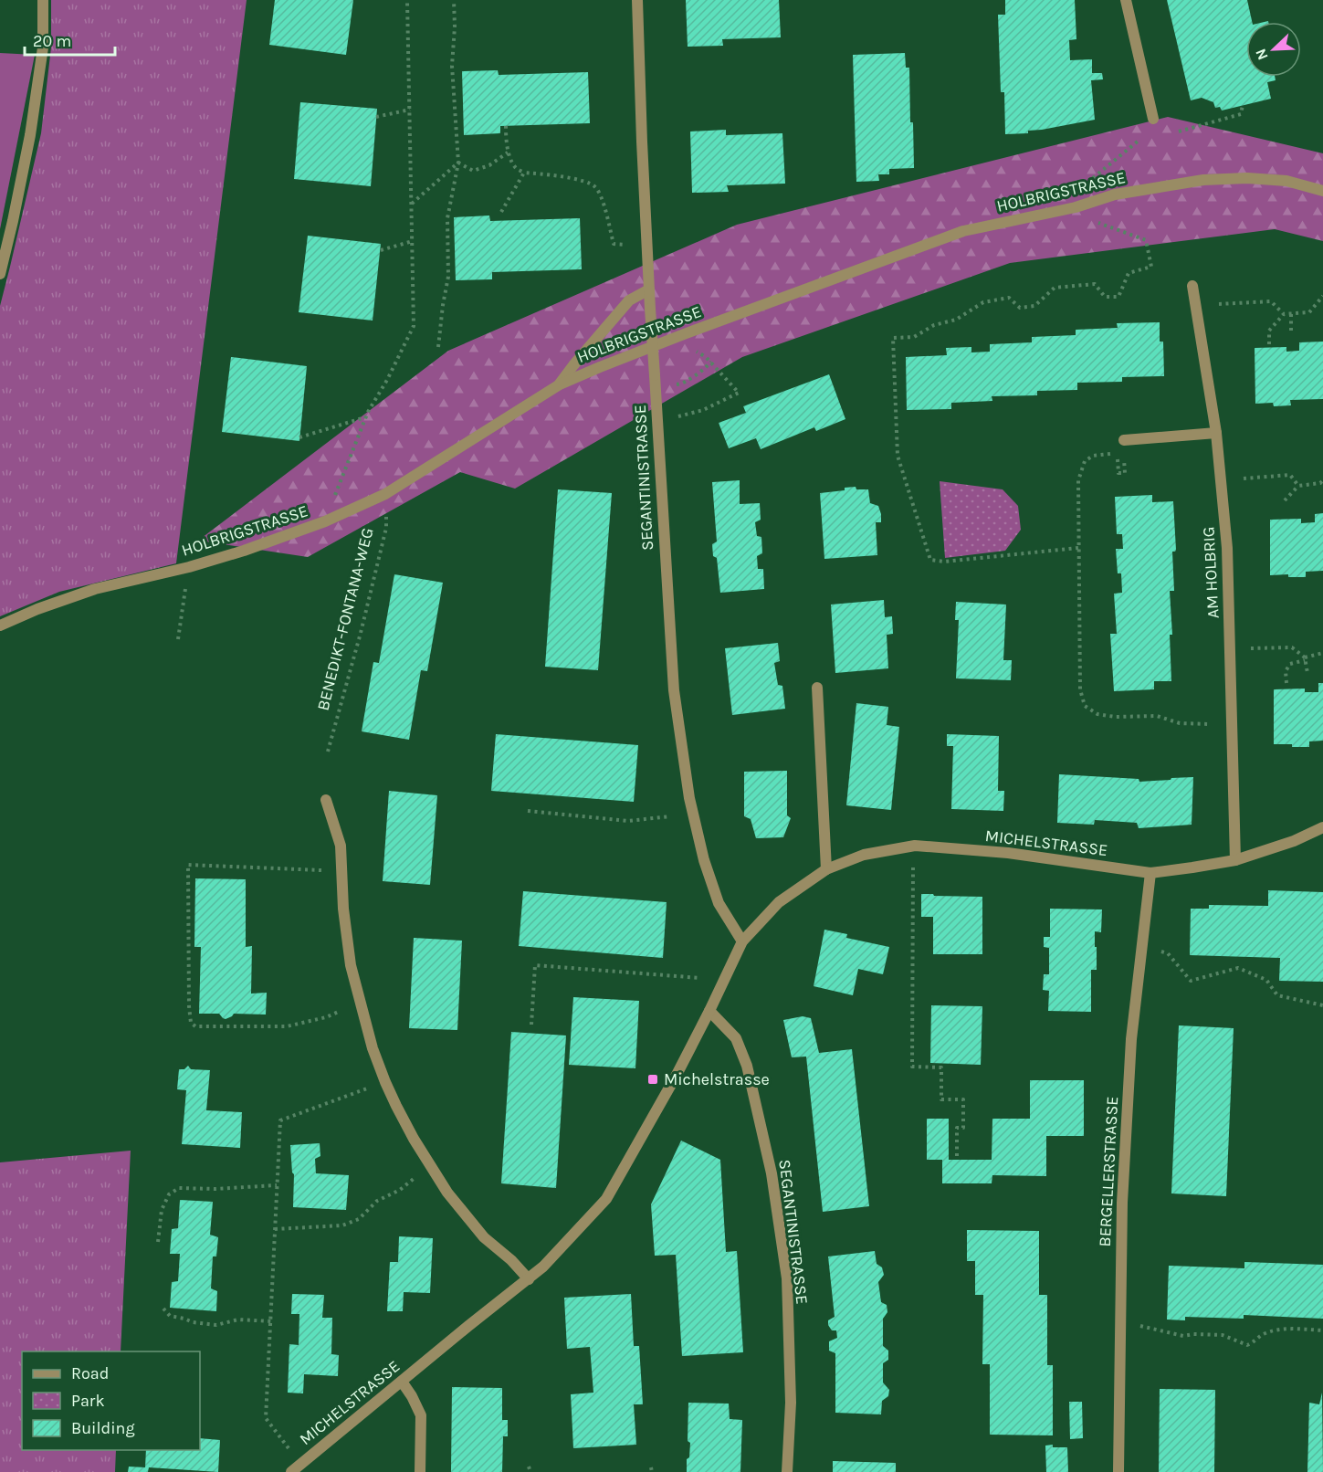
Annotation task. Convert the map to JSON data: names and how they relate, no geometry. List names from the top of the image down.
{
  "streets": {
    "street": [
      "HOLBRIGSTRASSE",
      "SEGANTINISTRASSE",
      "AM HOLBRIG",
      "MICHELSTRASSE",
      "BERGELLERSTRASSE"
    ],
    "path": ["BENEDIKT-FONTANA-WEG"]
  },
  "crossings": [
    ["HOLBRIGSTRASSE", "BENEDIKT-FONTANA-WEG"],
    ["SEGANTINISTRASSE", "MICHELSTRASSE"],
    ["AM HOLBRIG", "MICHELSTRASSE"],
    ["MICHELSTRASSE", "BERGELLERSTRASSE"]
  ],
  "places": {
    "transit": ["Michelstrasse"]
  },
  "legend": ["Road", "Park", "Building"],
  "scale_bar": "20 m",
  "north": "bottom left"
}
